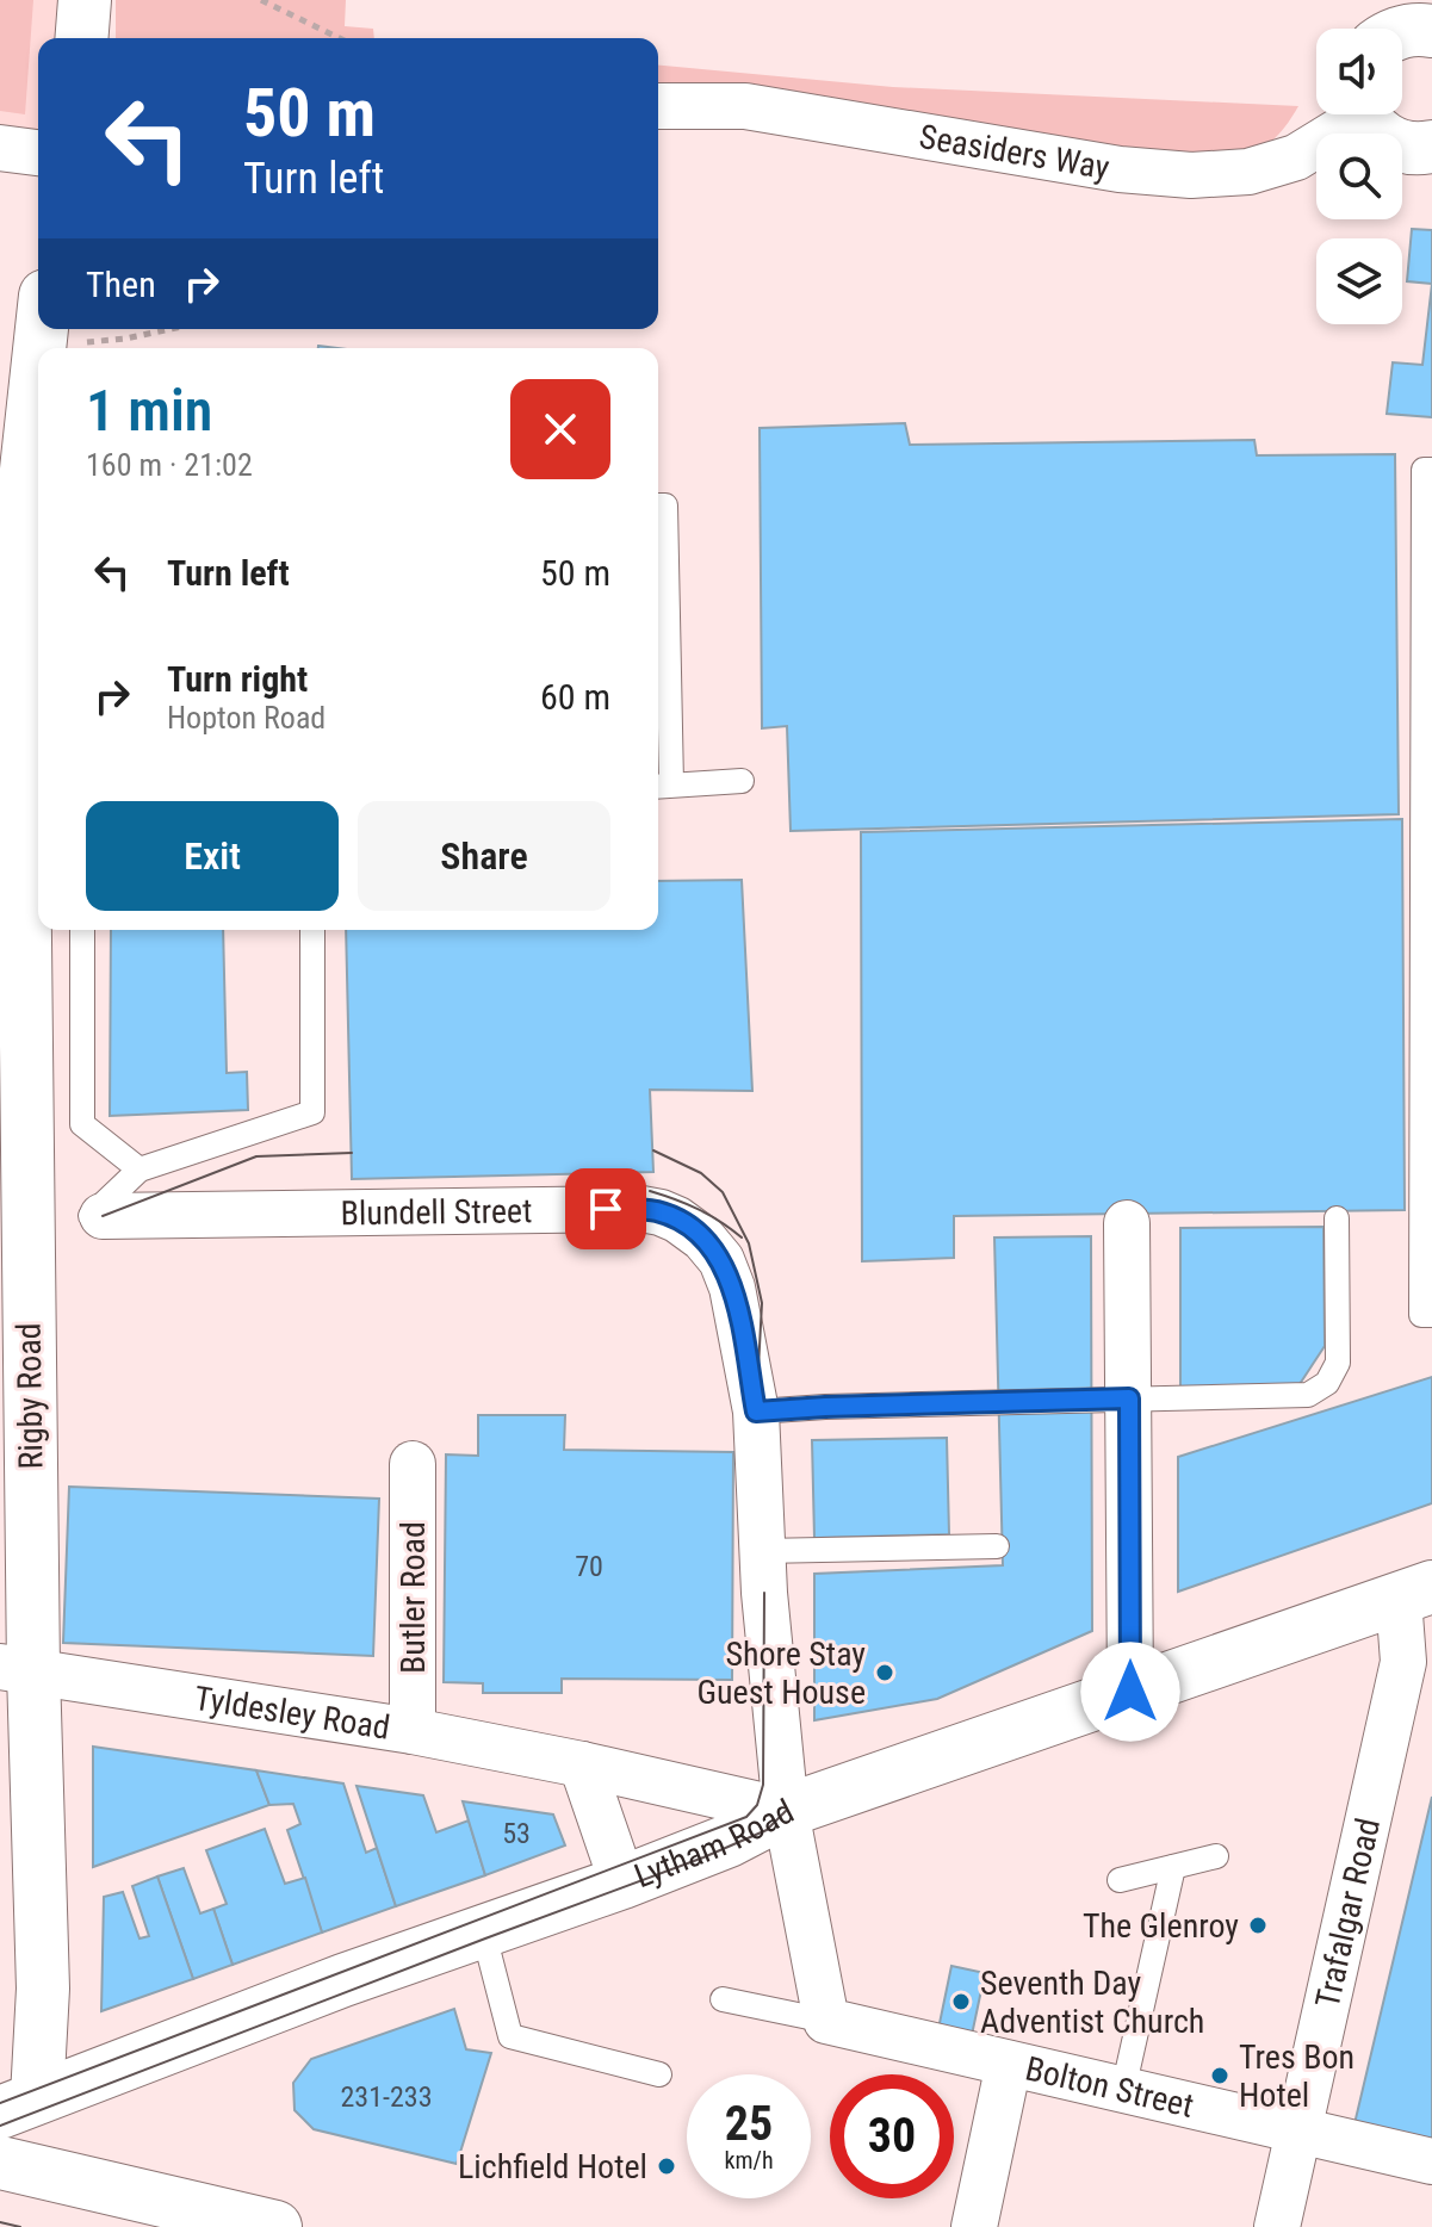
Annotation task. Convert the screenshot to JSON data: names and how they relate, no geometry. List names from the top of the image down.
{
  "streets": {
    "street": [
      "Seasiders Way",
      "Blundell Street",
      "Rigby Road",
      "Butler Road",
      "Tyldesley Road",
      "Lytham Road",
      "Trafalgar Road",
      "Bolton Street"
    ]
  },
  "crossings": [
    ["Blundell Street", "Tyldesley Road"],
    ["Blundell Street", "Lytham Road"],
    ["Rigby Road", "Tyldesley Road"],
    ["Rigby Road", "Lytham Road"],
    ["Butler Road", "Tyldesley Road"],
    ["Tyldesley Road", "Lytham Road"],
    ["Lytham Road", "Trafalgar Road"],
    ["Trafalgar Road", "Bolton Street"]
  ],
  "places": [
    "Shore Stay Guest House",
    "The Glenroy",
    "Seventh Day Adventist Church",
    "Tres Bon Hotel",
    "Lichfield Hotel"
  ],
  "house_numbers": ["70", "53", "231-233"],
  "page": {
    "turn": ["50 m", "Turn left"],
    "then": "Then",
    "heading": ["1 min", "160 m · 21:02"],
    "list": [
      {
        "name": "Turn left",
        "value": "50 m"
      },
      {
        "name": "Turn right",
        "note": "Hopton Road",
        "value": "60 m"
      }
    ],
    "buttons": ["Exit", "Share"],
    "speed": "25 km/h",
    "limit": "30"
  }
}
